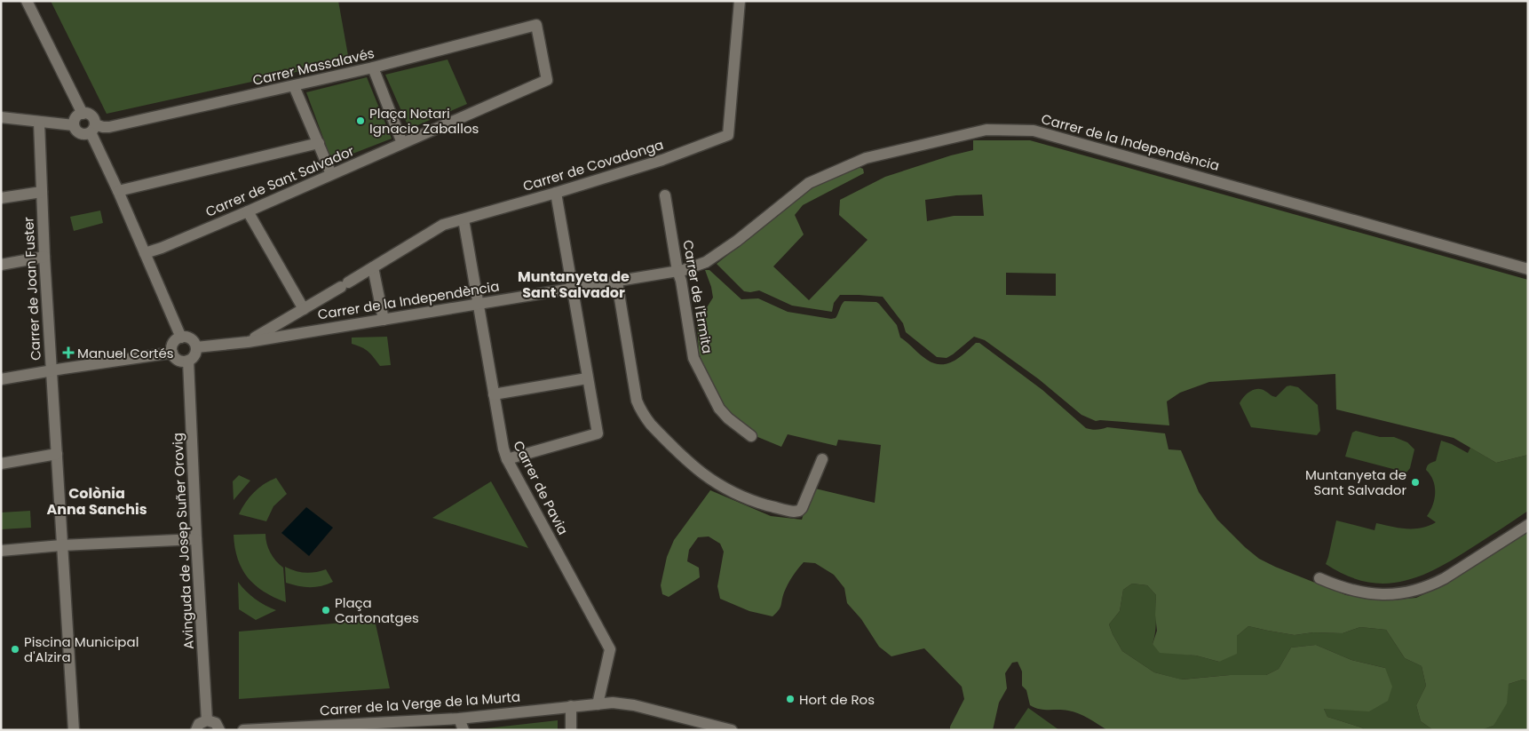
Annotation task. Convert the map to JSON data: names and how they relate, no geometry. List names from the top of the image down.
{
  "streets": {
    "street": [
      "Carrer Massalavés",
      "Carrer de la Independència",
      "Carrer de Covadonga",
      "Carrer de Sant Salvador",
      "Carrer de Joan Fuster",
      "Carrer de l'Ermita",
      "Carrer de Pavia",
      "Avinguda de Josep Suñer Orovig",
      "Carrer de la Verge de la Murta"
    ]
  },
  "crossings": [
    ["Carrer Massalavés", "Carrer de Sant Salvador"],
    ["Carrer de la Independència", "Carrer de Covadonga"],
    ["Carrer de la Independència", "Carrer de l'Ermita"],
    ["Carrer de la Independència", "Carrer de Pavia"],
    ["Carrer de la Independència", "Avinguda de Josep Suñer Orovig"],
    ["Carrer de Covadonga", "Carrer de Pavia"],
    ["Carrer de Pavia", "Carrer de la Verge de la Murta"]
  ],
  "districts": ["Muntanyeta de Sant Salvador", "Colònia Anna Sanchis"],
  "places": {
    "other": [
      "Plaça Notari Ignacio Zaballos",
      "Muntanyeta de Sant Salvador",
      "Plaça Cartonatges",
      "Piscina Municipal d'Alzira",
      "Hort de Ros"
    ],
    "health": ["Manuel Cortés"]
  }
}
